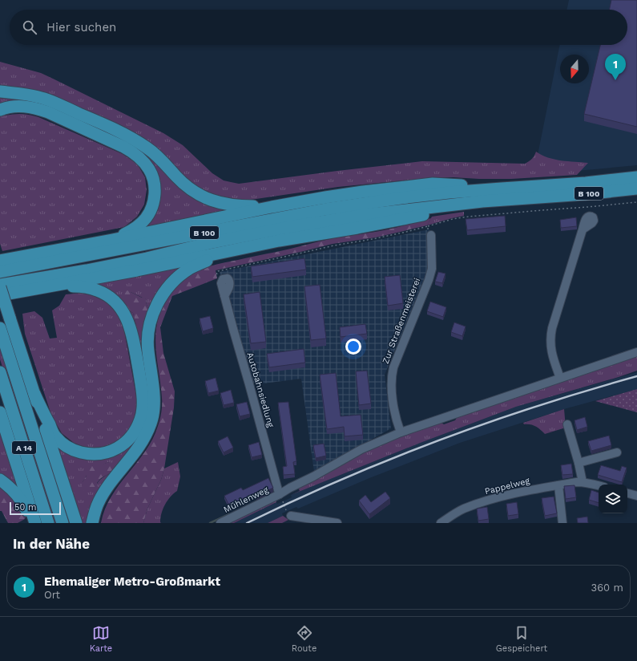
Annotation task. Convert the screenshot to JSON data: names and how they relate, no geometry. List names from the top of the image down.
{
  "streets": {
    "highway": ["B 100", "A 14"],
    "street": [
      "Zur Straßenmeisterei",
      "Autobahnsiedlung",
      "Pappelweg",
      "Mühlenweg"
    ]
  },
  "crossings": [
    ["Autobahnsiedlung", "Mühlenweg"]
  ],
  "scale_bar": "50 m",
  "north": "bottom",
  "page": {
    "search": "Hier suchen",
    "pins": "1",
    "scale": "50 m",
    "heading": "In der Nähe",
    "list": [
      {
        "mark": "1",
        "name": "Ehemaliger Metro-Großmarkt",
        "note": "Ort",
        "value": "360 m"
      }
    ],
    "nav": ["Karte", "Route", "Gespeichert"]
  }
}
